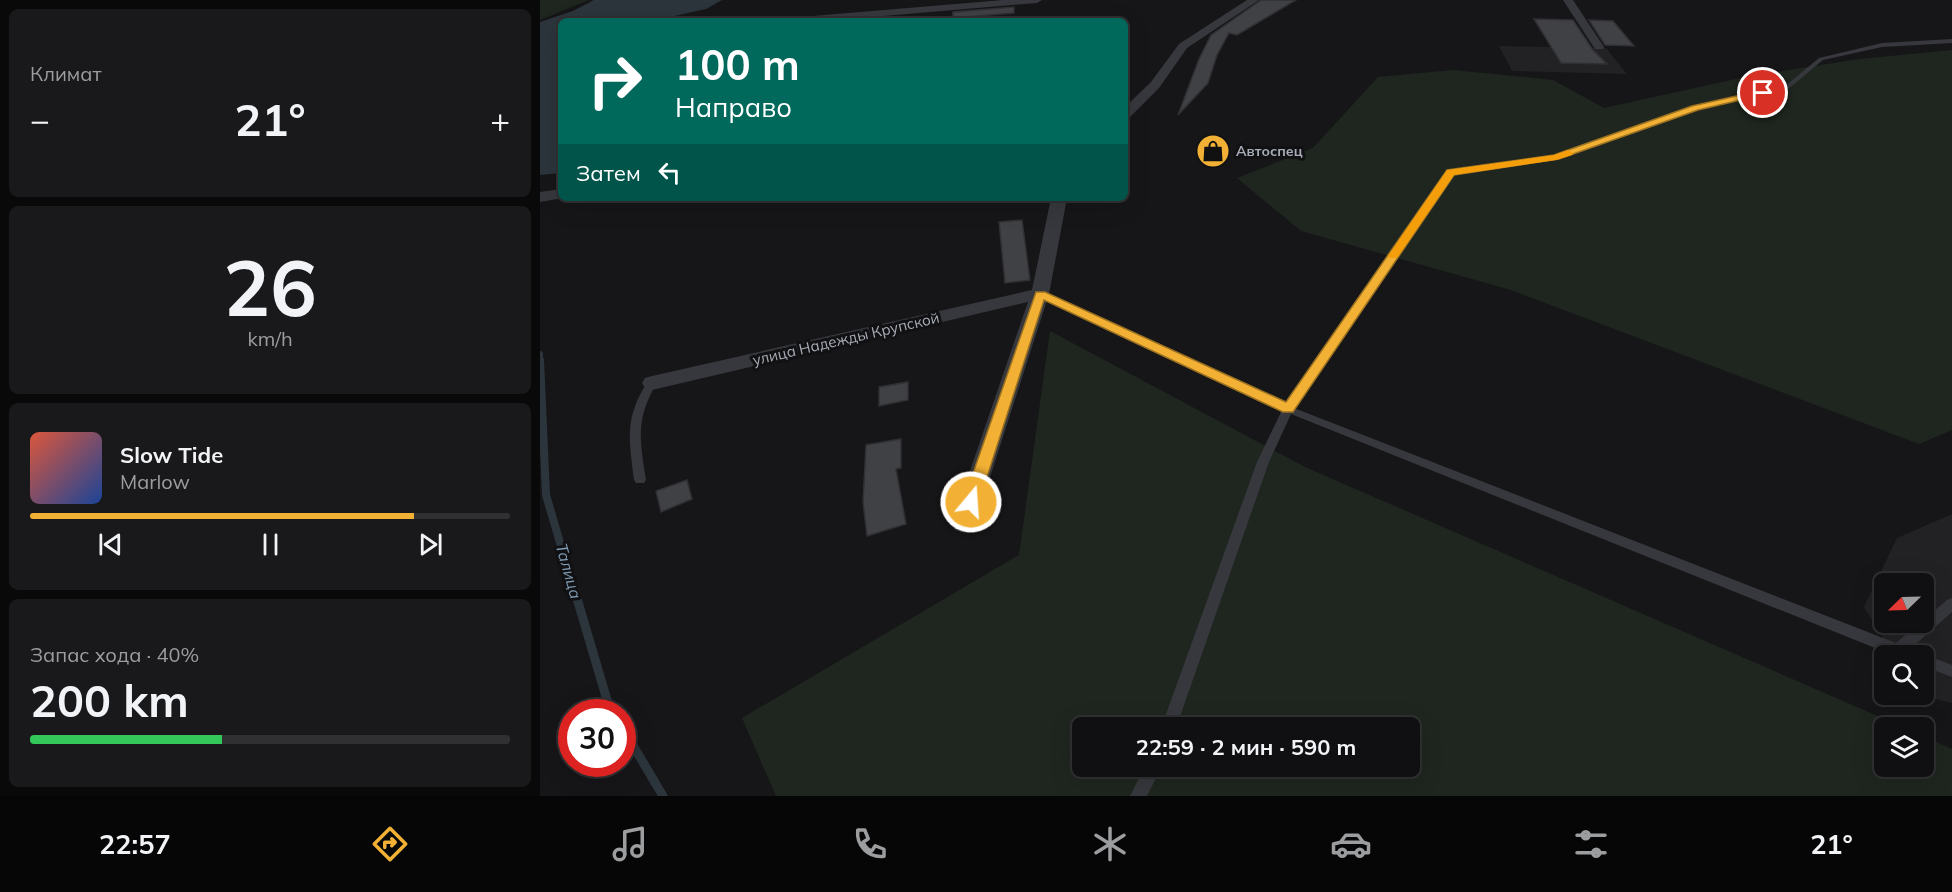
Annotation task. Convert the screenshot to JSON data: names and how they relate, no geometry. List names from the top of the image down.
{
  "streets": {
    "street": ["улица Надежды Крупской"]
  },
  "water": ["Талица"],
  "places": {
    "shop": ["Автоспец"]
  },
  "north": "bottom left",
  "page": {
    "tile": [
      "Климат",
      ["26", "km/h"],
      ["Запас хода · 40%", "200 km"]
    ],
    "turn": ["100 m", "Направо"],
    "heat": ["−", "21°", "+"],
    "then": "Затем",
    "song": ["Slow Tide", "Marlow"],
    "limit": "30",
    "trip": "22:59 · 2 мин · 590 m",
    "tabs": ["22:57", "21°"]
  }
}
